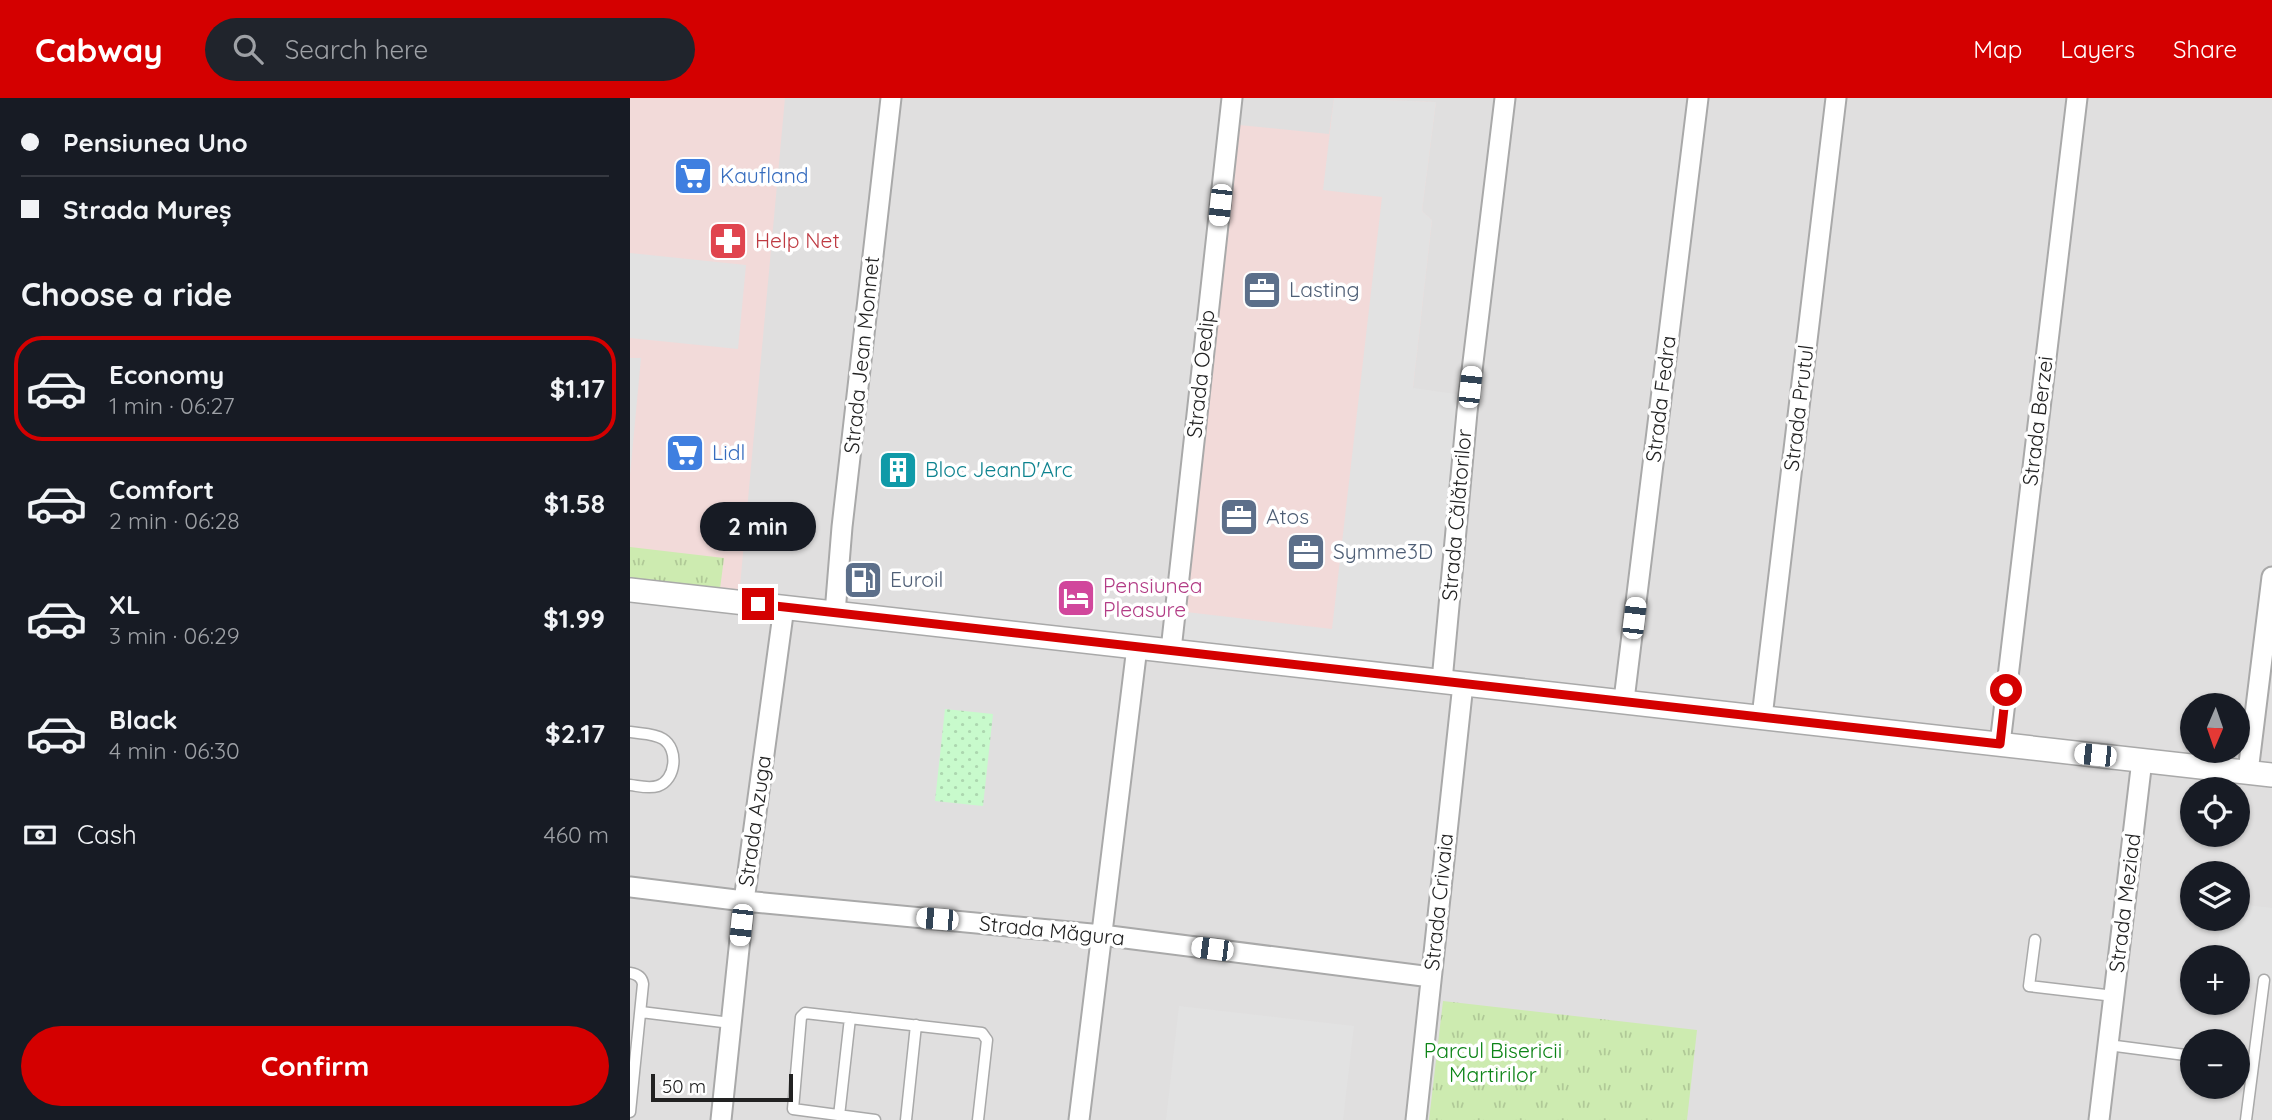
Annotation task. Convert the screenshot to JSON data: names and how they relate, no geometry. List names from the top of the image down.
{
  "streets": {
    "street": [
      "Strada Jean Monnet",
      "Strada Oedip",
      "Strada Fedra",
      "Strada Prutul",
      "Strada Berzei",
      "Strada Călătorilor",
      "Strada Azuga",
      "Strada Crivaia",
      "Strada Meziad",
      "Strada Măgura"
    ]
  },
  "crossings": [
    ["Strada Călătorilor", "Strada Crivaia"],
    ["Strada Azuga", "Strada Măgura"],
    ["Strada Crivaia", "Strada Măgura"]
  ],
  "parks": ["Parcul Bisericii Martirilor"],
  "places": {
    "supermarket": ["Kaufland", "Lidl"],
    "pharmacy": ["Help Net"],
    "office": ["Lasting", "Atos", "Symme3D"],
    "building": ["Bloc JeanD'Arc"],
    "fuel station": ["Euroil"],
    "hotel": ["Pensiunea Pleasure"]
  },
  "scale_bar": "50 m",
  "north": "bottom",
  "page": {
    "header": "Cabway",
    "search": "Search here",
    "nav": ["Map", "Layers", "Share"],
    "banner": ["Pensiunea Uno", "Strada Mureș"],
    "heading": "Choose a ride",
    "list": [
      {
        "name": "Economy",
        "note": "1 min · 06:27",
        "value": "$1.17"
      },
      {
        "name": "Comfort",
        "note": "2 min · 06:28",
        "value": "$1.58"
      },
      {
        "name": "XL",
        "note": "3 min · 06:29",
        "value": "$1.99"
      },
      {
        "name": "Black",
        "note": "4 min · 06:30",
        "value": "$2.17"
      }
    ],
    "bubble": "2 min",
    "map_buttons": ["+", "−"],
    "pay": ["Cash", "460 m"],
    "buttons": "Confirm",
    "scale": "50 m"
  }
}
